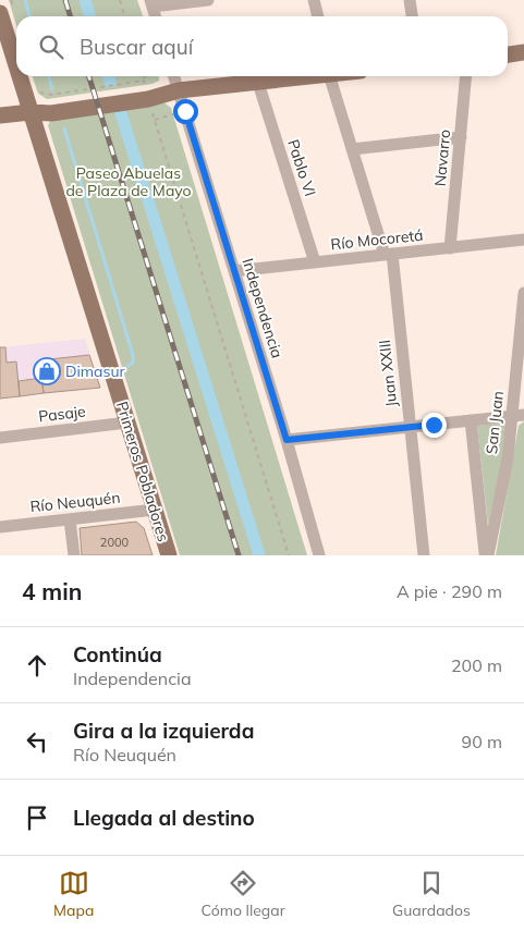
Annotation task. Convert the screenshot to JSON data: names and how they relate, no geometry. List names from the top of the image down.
{
  "streets": {
    "main road": ["Primeros Pobladores"],
    "street": [
      "Navarro",
      "Pablo VI",
      "Río Mocoretá",
      "Independencia",
      "Juan XXIII",
      "Pasaje",
      "San Juan",
      "Río Neuquén"
    ]
  },
  "crossings": [
    ["Navarro", "Río Mocoretá"],
    ["Pablo VI", "Río Mocoretá"],
    ["Río Mocoretá", "Independencia"],
    ["Río Mocoretá", "Juan XXIII"],
    ["Pasaje", "Primeros Pobladores"],
    ["Primeros Pobladores", "Río Neuquén"]
  ],
  "parks": ["Paseo Abuelas de Plaza de Mayo"],
  "places": {
    "shop": ["Dimasur"]
  },
  "house_numbers": ["2000"],
  "page": {
    "search": "Buscar aquí",
    "heading": ["4 min", "A pie · 290 m"],
    "list": [
      ["Continúa", "Independencia", "200 m"],
      ["Gira a la izquierda", "Río Neuquén", "90 m"],
      "Llegada al destino"
    ],
    "nav": ["Mapa", "Cómo llegar", "Guardados"]
  }
}
